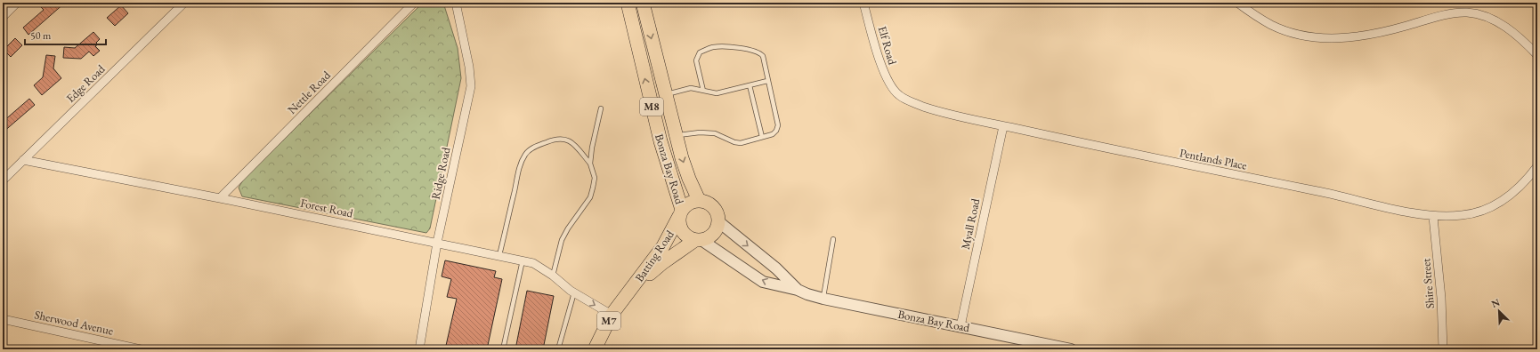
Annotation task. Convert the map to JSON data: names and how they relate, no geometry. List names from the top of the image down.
{
  "streets": {
    "main road": [
      "M8",
      "Bonza Bay Road",
      "Batting Road",
      "M7"
    ],
    "street": [
      "Elf Road",
      "Edge Road",
      "Nettle Road",
      "Pentlands Place",
      "Ridge Road",
      "Forest Road",
      "Myall Road",
      "Shire Street",
      "Sherwood Avenue"
    ]
  },
  "crossings": [
    ["Elf Road", "Pentlands Place"],
    ["Edge Road", "Forest Road"],
    ["Nettle Road", "Forest Road"],
    ["Pentlands Place", "Myall Road"],
    ["Pentlands Place", "Shire Street"],
    ["Bonza Bay Road", "Myall Road"],
    ["Bonza Bay Road", "Batting Road"],
    ["Ridge Road", "Forest Road"],
    ["Forest Road", "Batting Road"]
  ],
  "scale_bar": "50 m",
  "north": "top left"
}
